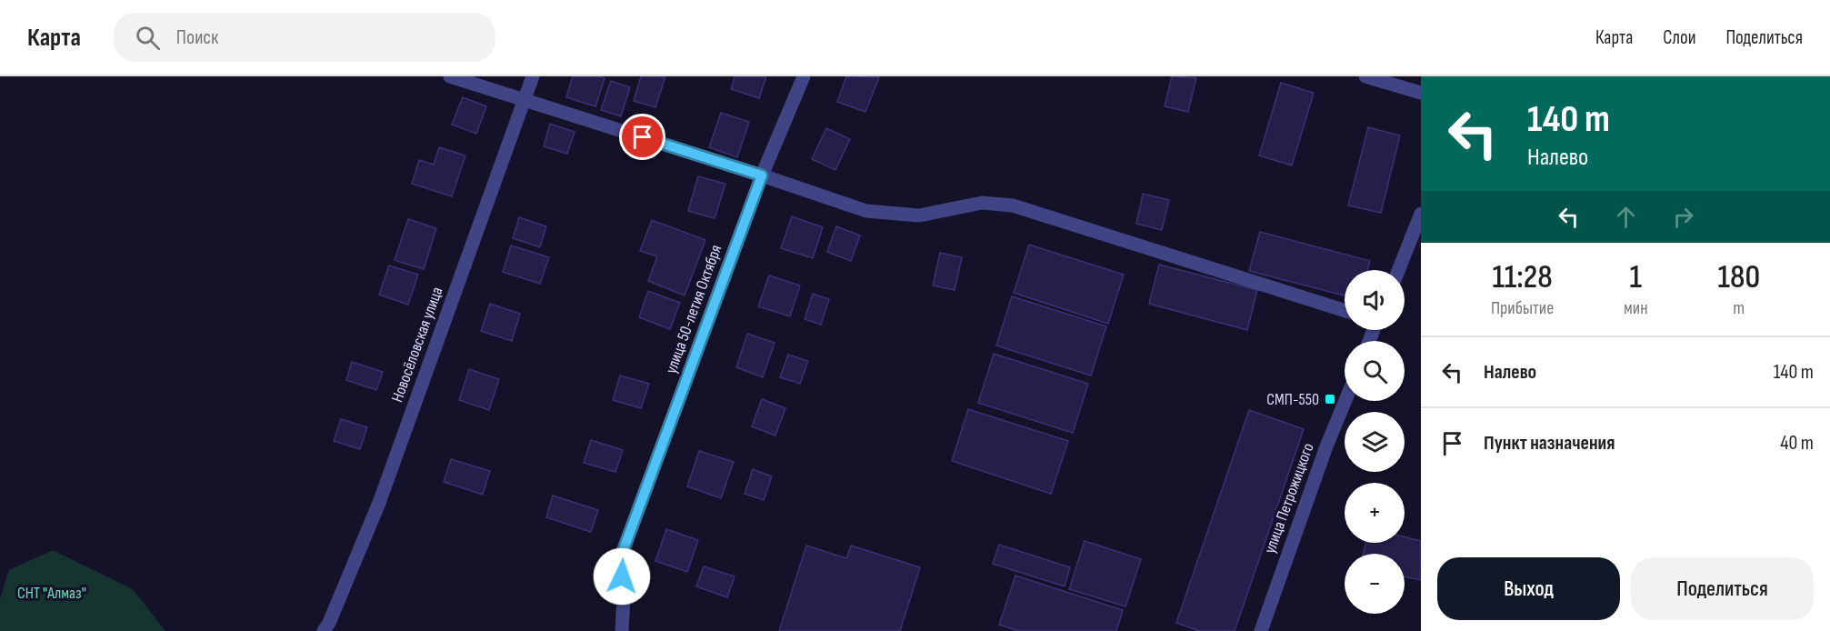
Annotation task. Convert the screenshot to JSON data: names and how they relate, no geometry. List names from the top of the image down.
{
  "streets": {
    "street": ["улица 50-летия Октября", "Новосёловская улица", "улица Петрожицкого"]
  },
  "parks": ["СНТ \"Алмаз\""],
  "places": {
    "transit": ["СМП-550"]
  },
  "page": {
    "header": "Карта",
    "search": "Поиск",
    "nav": ["Карта", "Слои", "Поделиться"],
    "turn": ["140 m", "Налево"],
    "eta": [
      "11:28",
      "Прибытие",
      "1",
      "мин",
      "180",
      "m"
    ],
    "map_buttons": ["+", "−"],
    "list": [
      {
        "name": "Налево",
        "value": "140 m"
      },
      {
        "name": "Пункт назначения",
        "value": "40 m"
      }
    ],
    "buttons": ["Выход", "Поделиться"]
  }
}
